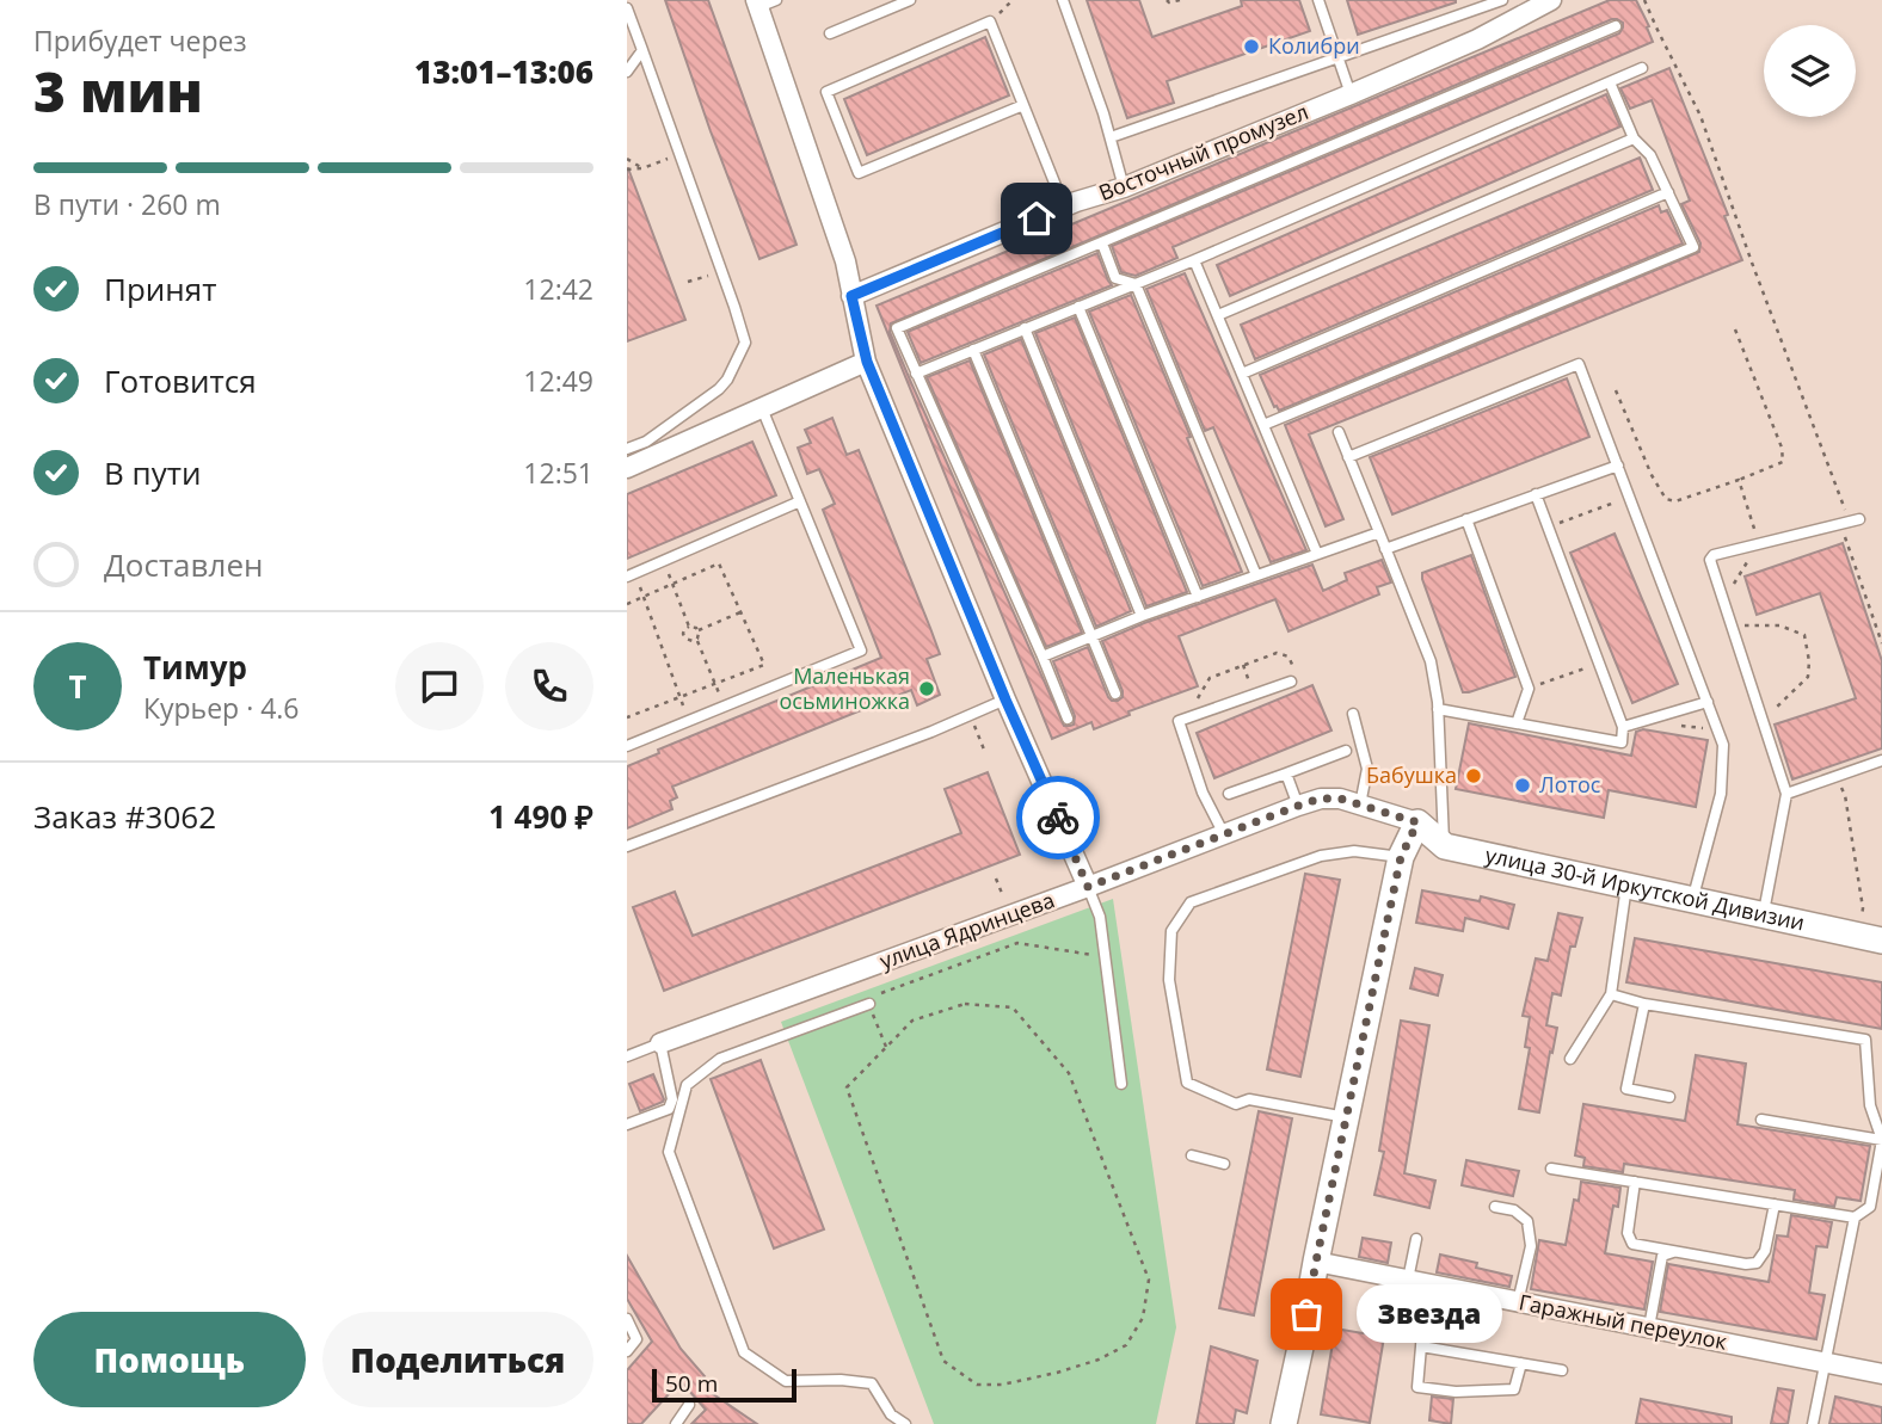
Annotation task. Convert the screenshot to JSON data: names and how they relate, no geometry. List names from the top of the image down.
{
  "streets": {
    "street": [
      "Восточный промузел",
      "улица 30-й Иркутской Дивизии",
      "улица Ядринцева",
      "Гаражный переулок"
    ]
  },
  "crossings": [
    ["улица 30-й Иркутской Дивизии", "улица Ядринцева"]
  ],
  "places": [
    "Колибри",
    "Маленькая осьминожка",
    "Бабушка",
    "Лотос",
    "Звезда"
  ],
  "scale_bar": "50 m",
  "page": {
    "heading": ["3 мин", "Прибудет через", "13:01–13:06"],
    "panel": [
      "Тимур",
      "Курьер · 4.6",
      "Заказ #3062",
      "1 490 ₽"
    ],
    "bar": "В пути · 260 m",
    "list": [
      ["Принят", "12:42"],
      ["Готовится", "12:49"],
      ["В пути", "12:51"],
      "Доставлен"
    ],
    "round": "Т",
    "bubble": "Звезда",
    "buttons": ["Помощь", "Поделиться"],
    "scale": "50 m"
  }
}
